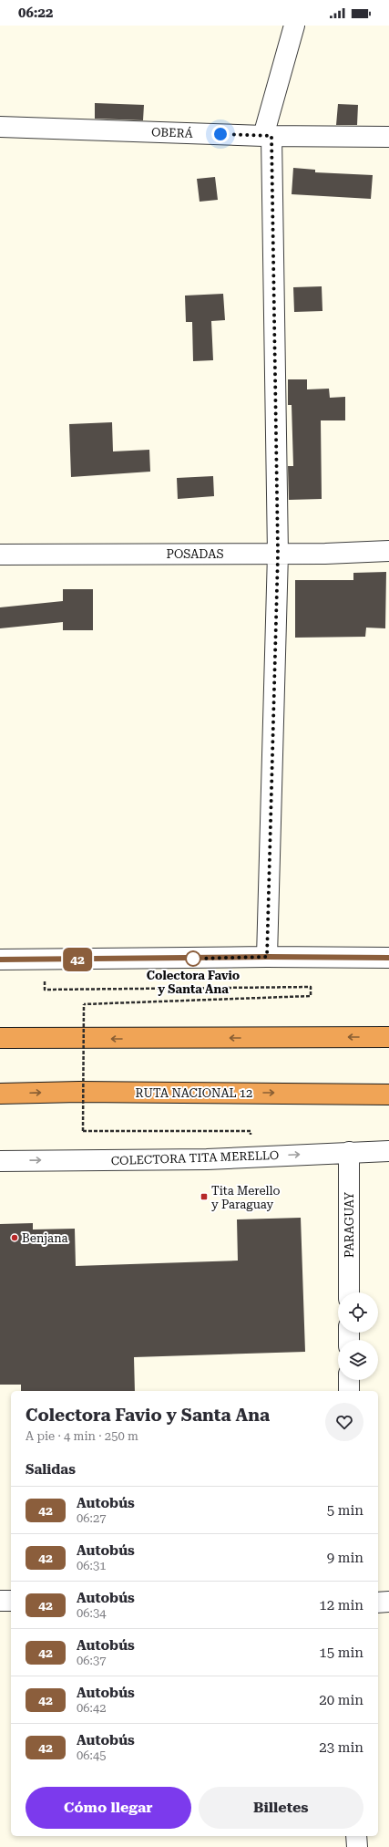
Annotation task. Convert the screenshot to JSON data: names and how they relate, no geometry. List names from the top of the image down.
{
  "streets": {
    "highway": ["RUTA NACIONAL 12"],
    "street": [
      "OBERÁ",
      "POSADAS",
      "COLECTORA TITA MERELLO",
      "PARAGUAY"
    ]
  },
  "crossings": [
    ["COLECTORA TITA MERELLO", "PARAGUAY"]
  ],
  "one_way": ["COLECTORA TITA MERELLO"],
  "places": {
    "other": ["Colectora Favio y Santa Ana", "Benjana"],
    "transit": ["Tita Merello y Paraguay"]
  },
  "lines": ["bus line 42"],
  "page": {
    "status": "06:22",
    "on_map": "42",
    "heading": [
      ["Colectora Favio y Santa Ana", "A pie · 4 min · 250 m"],
      "Salidas"
    ],
    "list": [
      {
        "mark": "42",
        "name": "Autobús",
        "note": "06:27",
        "value": "5 min"
      },
      {
        "mark": "42",
        "name": "Autobús",
        "note": "06:31",
        "value": "9 min"
      },
      {
        "mark": "42",
        "name": "Autobús",
        "note": "06:34",
        "value": "12 min"
      },
      {
        "mark": "42",
        "name": "Autobús",
        "note": "06:37",
        "value": "15 min"
      },
      {
        "mark": "42",
        "name": "Autobús",
        "note": "06:42",
        "value": "20 min"
      },
      {
        "mark": "42",
        "name": "Autobús",
        "note": "06:45",
        "value": "23 min"
      }
    ],
    "buttons": ["Cómo llegar", "Billetes"]
  }
}
